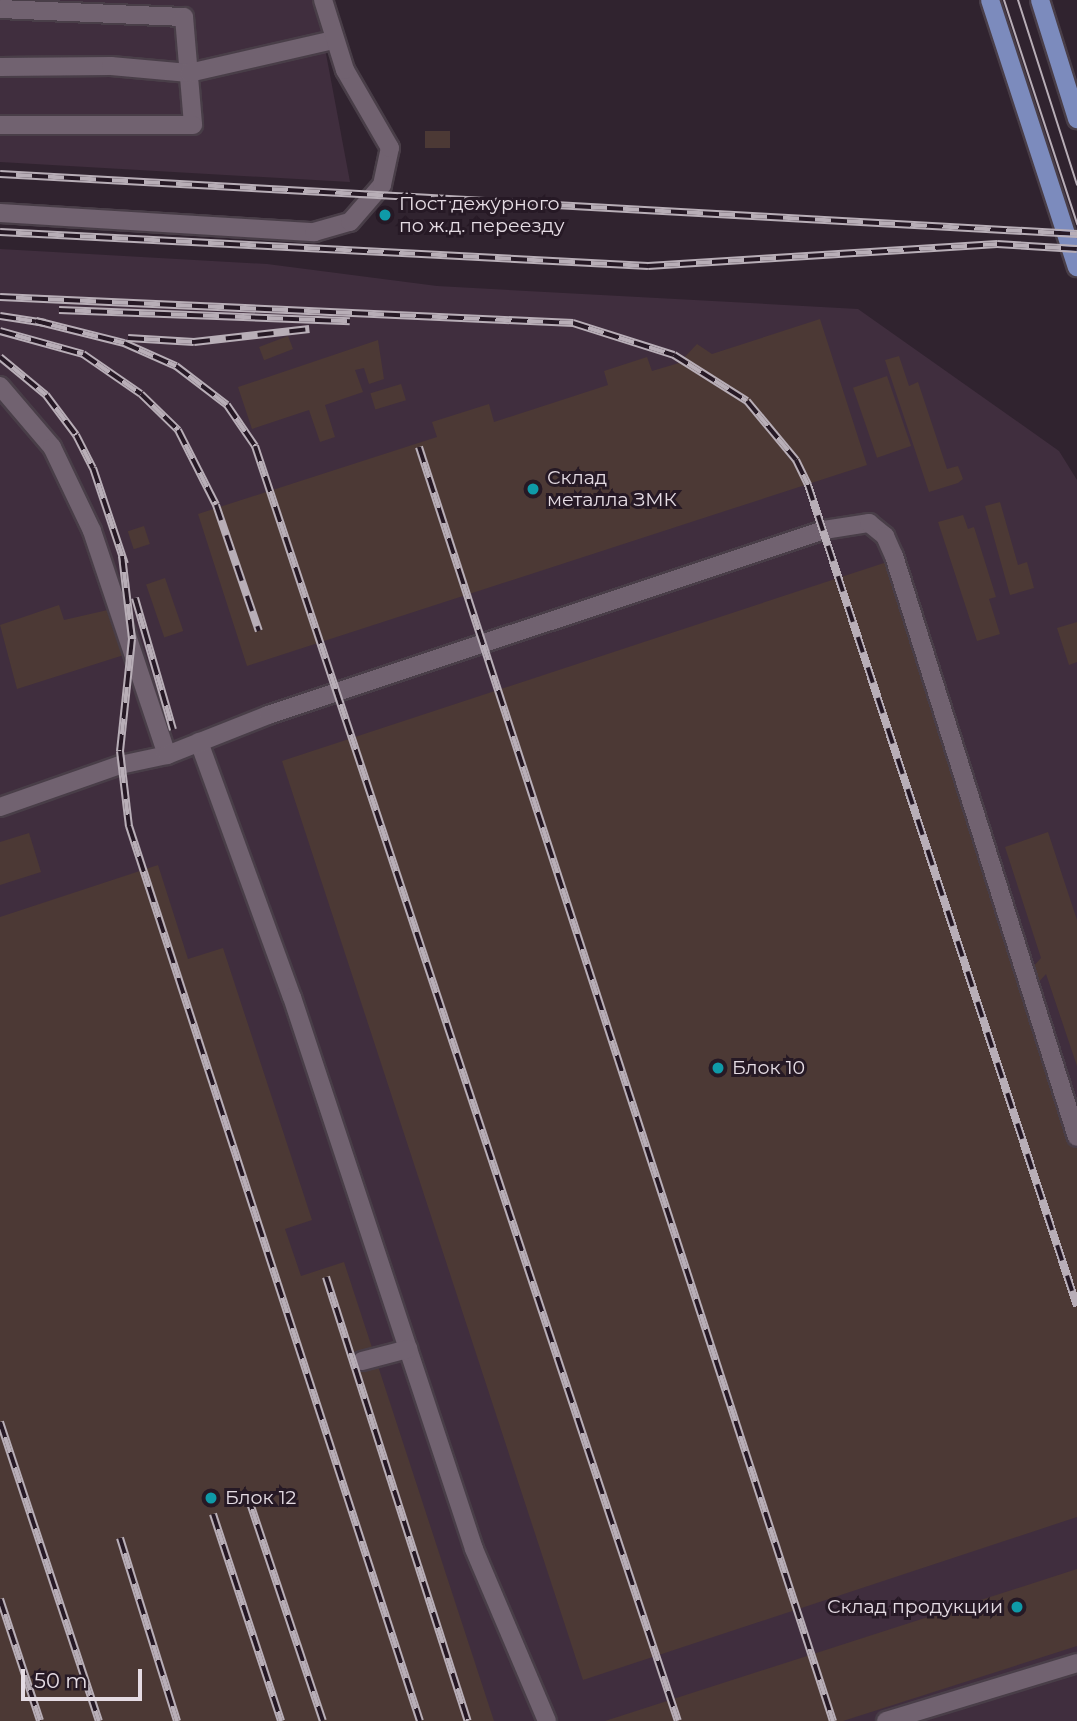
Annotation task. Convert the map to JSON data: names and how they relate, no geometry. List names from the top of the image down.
{
  "places": [
    "Пост дежурного по ж.д. переезду",
    "Склад металла ЗМК",
    "Блок 10",
    "Блок 12",
    "Склад продукции"
  ],
  "scale_bar": "50 m"
}
